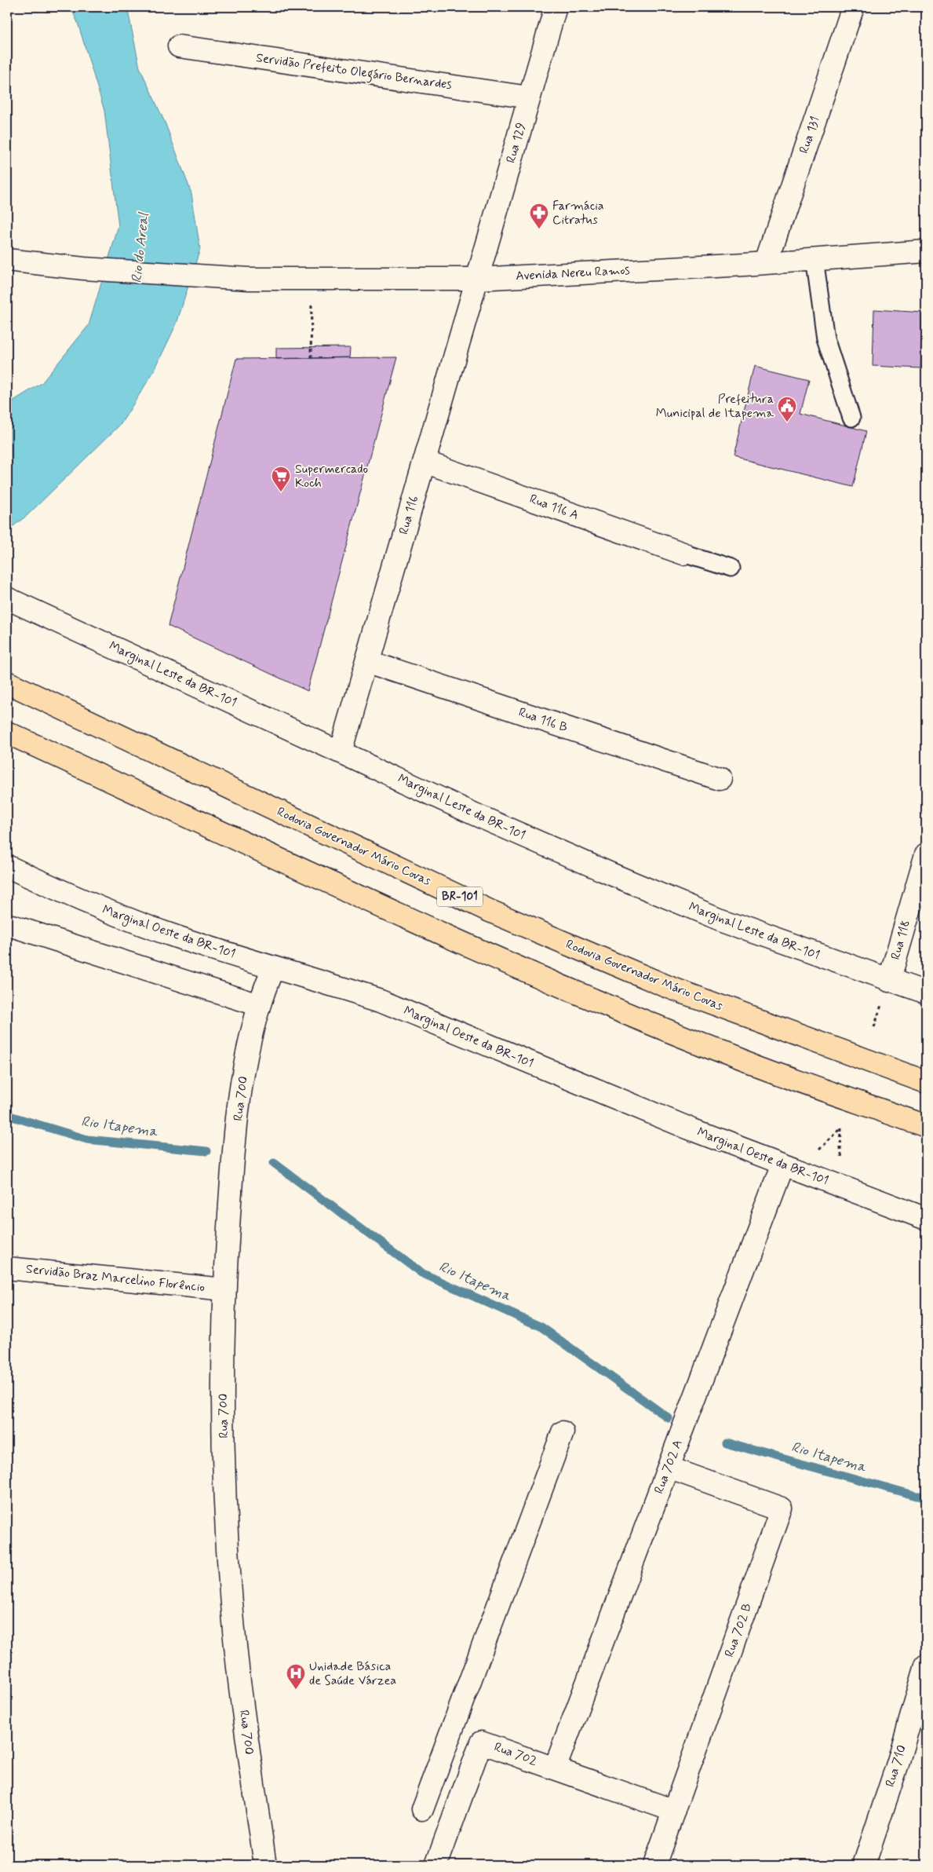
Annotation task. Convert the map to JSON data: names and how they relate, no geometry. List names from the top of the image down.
{
  "streets": {
    "highway": ["Rodovia Governador Mário Covas", "BR-101"],
    "main road": [
      "Servidão Prefeito Olegário Bernardes",
      "Rua 131",
      "Rua 129",
      "Avenida Nereu Ramos",
      "Rua 116 A",
      "Rua 116",
      "Marginal Leste da BR-101",
      "Rua 116 B",
      "Marginal Oeste da BR-101",
      "Rua 118",
      "Rua 700",
      "Servidão Braz Marcelino Florêncio",
      "Rua 702 A",
      "Rua 702 B",
      "Rua 702",
      "Rua 710"
    ]
  },
  "crossings": [
    ["Servidão Prefeito Olegário Bernardes", "Rua 129"],
    ["Rua 131", "Avenida Nereu Ramos"],
    ["Rua 129", "Avenida Nereu Ramos"],
    ["Rua 129", "Rua 116"],
    ["Avenida Nereu Ramos", "Rua 116"],
    ["Rua 116 A", "Rua 116"],
    ["Rua 116", "Marginal Leste da BR-101"],
    ["Rua 116", "Rua 116 B"],
    ["Marginal Leste da BR-101", "Rua 118"],
    ["Marginal Oeste da BR-101", "Rua 700"],
    ["Marginal Oeste da BR-101", "Rua 702 A"],
    ["Rua 700", "Servidão Braz Marcelino Florêncio"],
    ["Rua 702 A", "Rua 702 B"],
    ["Rua 702 A", "Rua 702"],
    ["Rua 702 B", "Rua 702"]
  ],
  "water": ["Rio do Areal", "Rio Itapema"],
  "places": {
    "pharmacy": ["Farmácia Citratus"],
    "public building": ["Prefeitura Municipal de Itapema"],
    "supermarket": ["Supermercado Koch"],
    "hospital": ["Unidade Básica de Saúde Várzea"]
  }
}
